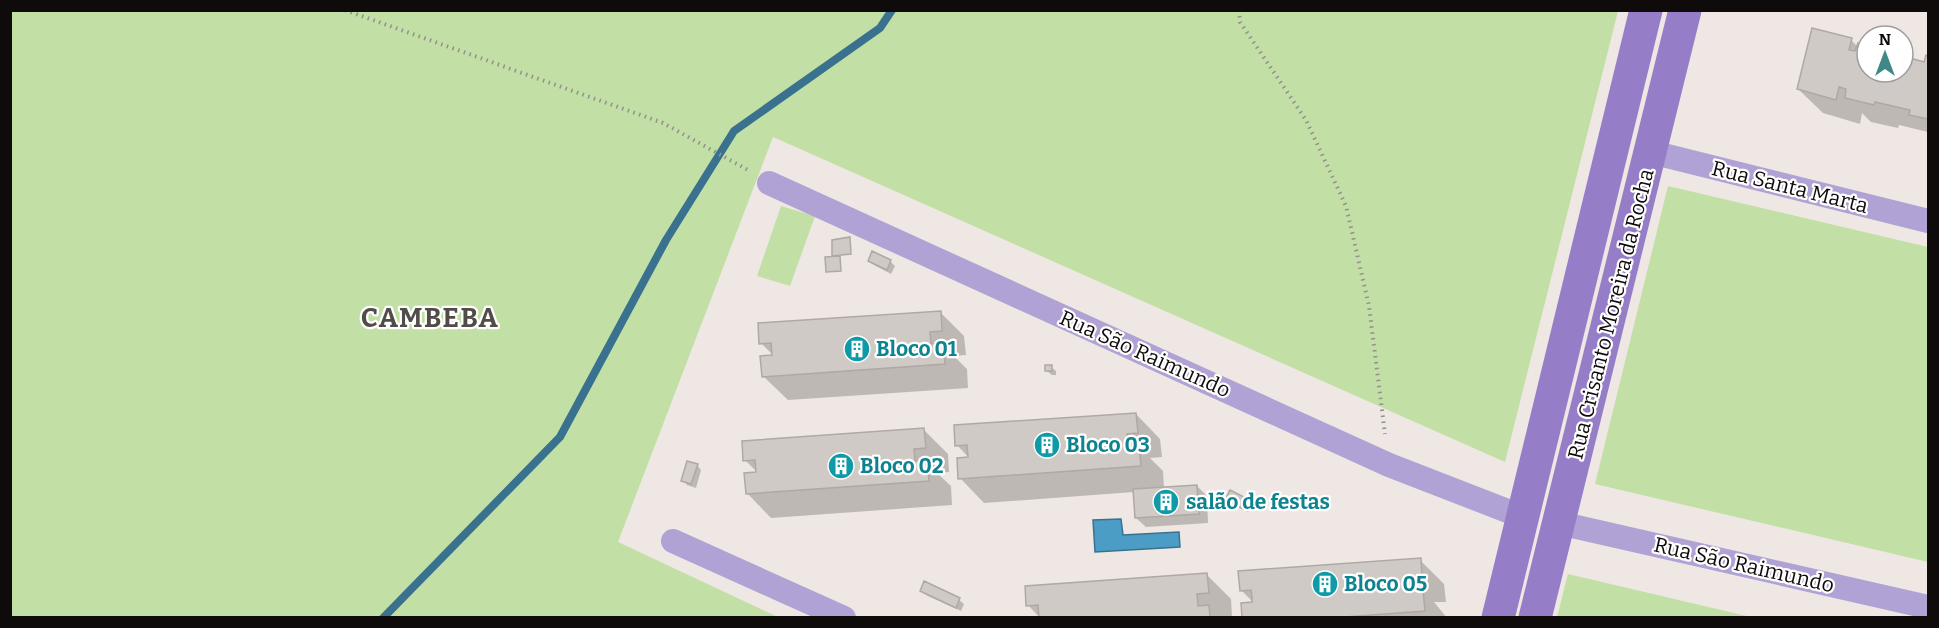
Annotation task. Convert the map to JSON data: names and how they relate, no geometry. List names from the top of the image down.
{
  "streets": {
    "main road": ["Rua Crisanto Moreira da Rocha"],
    "street": ["Rua Santa Marta", "Rua São Raimundo"]
  },
  "crossings": [
    ["Rua Santa Marta", "Rua Crisanto Moreira da Rocha"],
    ["Rua Crisanto Moreira da Rocha", "Rua São Raimundo"]
  ],
  "districts": ["CAMBEBA"],
  "places": {
    "building": [
      "Bloco 01",
      "Bloco 03",
      "Bloco 02",
      "salão de festas",
      "Bloco 05"
    ]
  },
  "north": "top"
}
